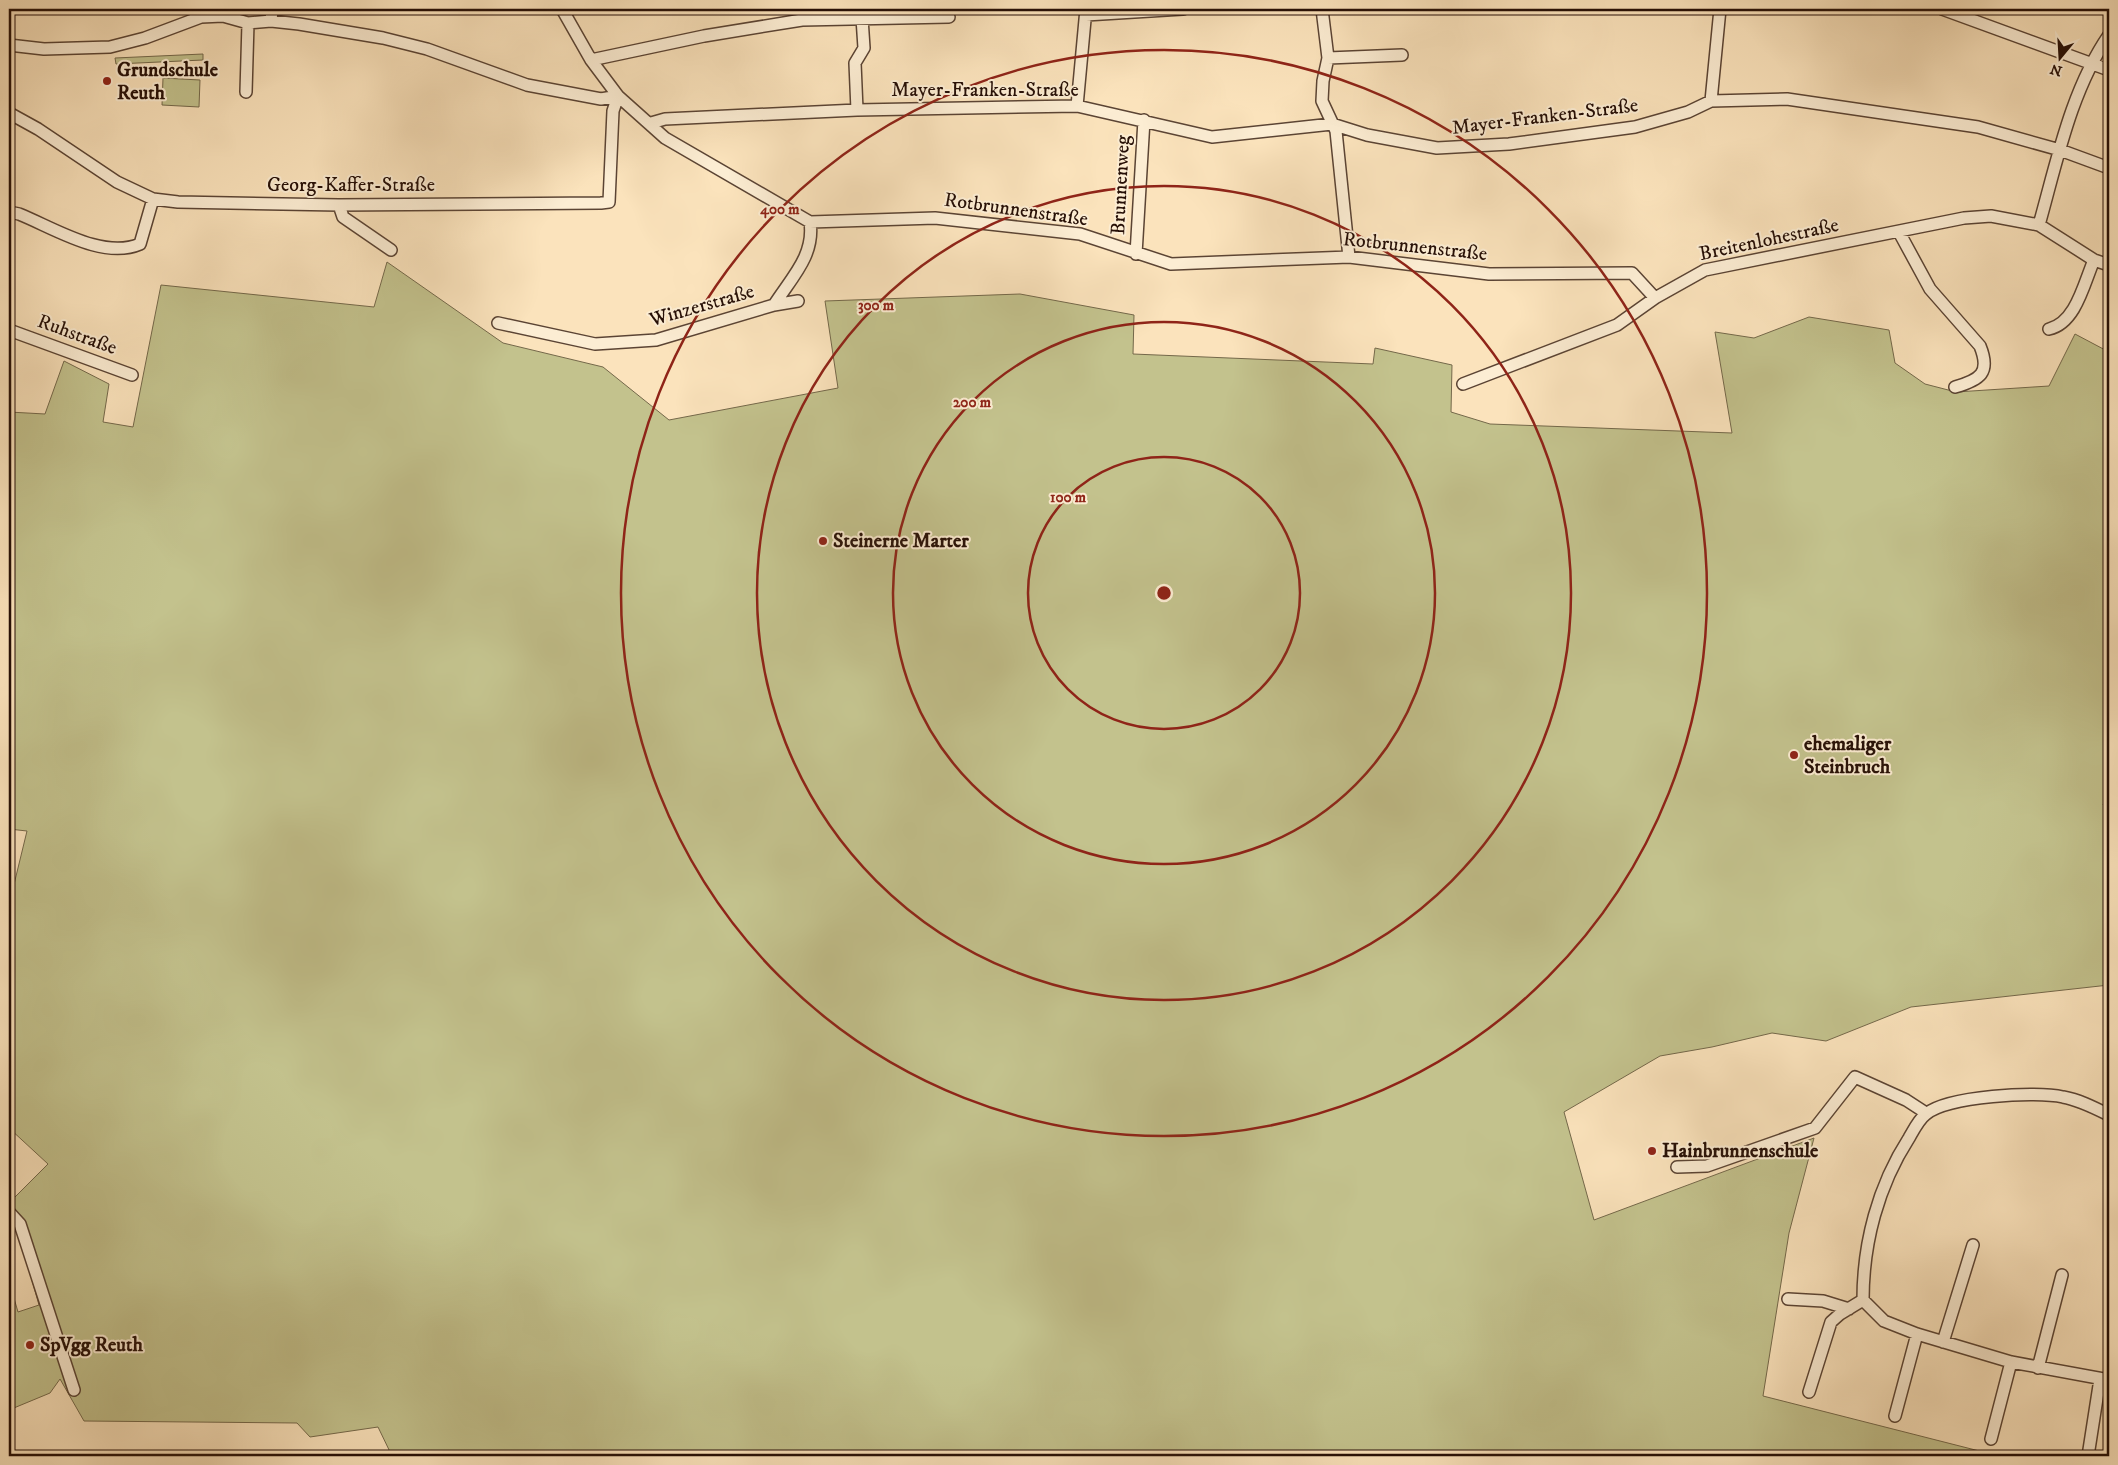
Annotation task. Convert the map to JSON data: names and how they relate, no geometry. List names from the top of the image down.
{
  "streets": {
    "street": [
      "Mayer-Franken-Straße",
      "Georg-Kaffer-Straße",
      "Brunnenweg",
      "Rotbrunnenstraße",
      "Breitenlohestraße",
      "Winzerstraße",
      "Ruhstraße"
    ]
  },
  "crossings": [
    ["Mayer-Franken-Straße", "Brunnenweg"],
    ["Brunnenweg", "Rotbrunnenstraße"],
    ["Rotbrunnenstraße", "Breitenlohestraße"]
  ],
  "places": [
    "Grundschule Reuth",
    "Steinerne Marter",
    "ehemaliger Steinbruch",
    "Hainbrunnenschule",
    "SpVgg Reuth"
  ],
  "north": "bottom",
  "rings": [
    "400 m",
    "300 m",
    "200 m",
    "100 m"
  ]
}
